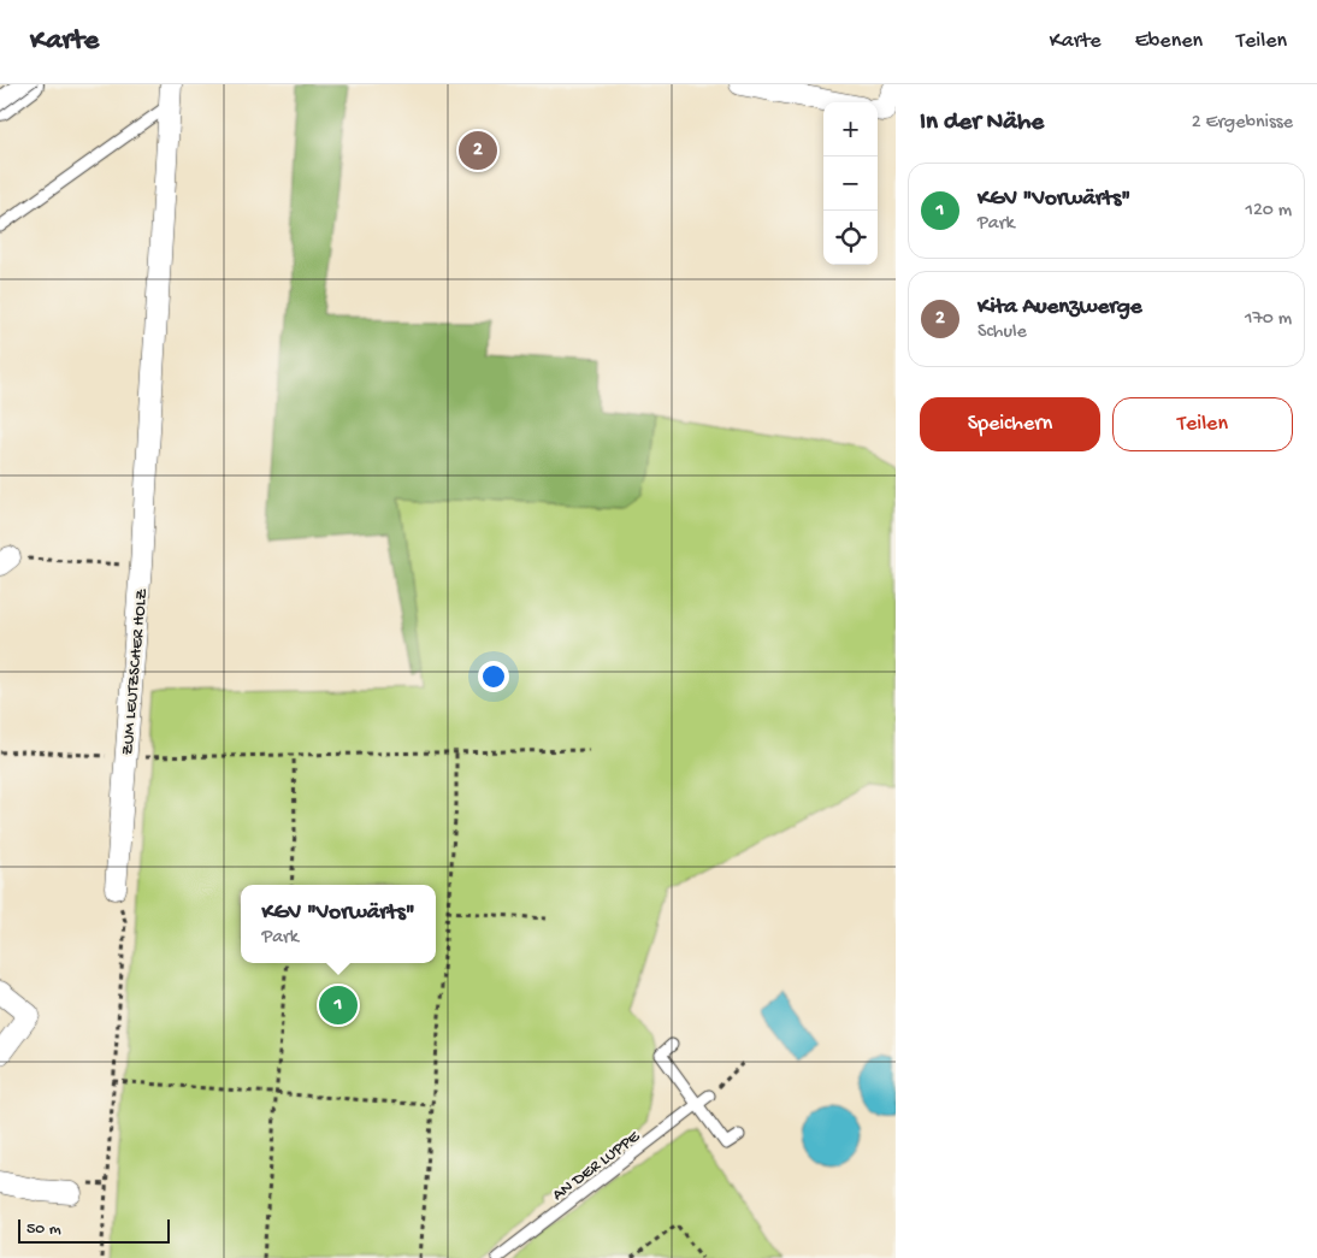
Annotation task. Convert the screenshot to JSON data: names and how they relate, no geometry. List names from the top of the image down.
{
  "streets": {
    "street": ["ZUM LEUTZSCHER HOLZ"],
    "lane": ["AN DER LUPPE"]
  },
  "scale_bar": "50 m",
  "page": {
    "header": "Karte",
    "nav": ["Karte", "Ebenen", "Teilen"],
    "heading": ["In der Nähe", "2 Ergebnisse"],
    "map_buttons": ["+", "−"],
    "pins": ["2", "1"],
    "list": [
      {
        "mark": "1",
        "name": "KGV \"Vorwärts\"",
        "note": "Park",
        "value": "120 m"
      },
      {
        "mark": "2",
        "name": "Kita Auenzwerge",
        "note": "Schule",
        "value": "170 m"
      }
    ],
    "buttons": ["Speichern", "Teilen"],
    "popup": ["KGV \"Vorwärts\"", "Park"],
    "scale": "50 m"
  }
}
